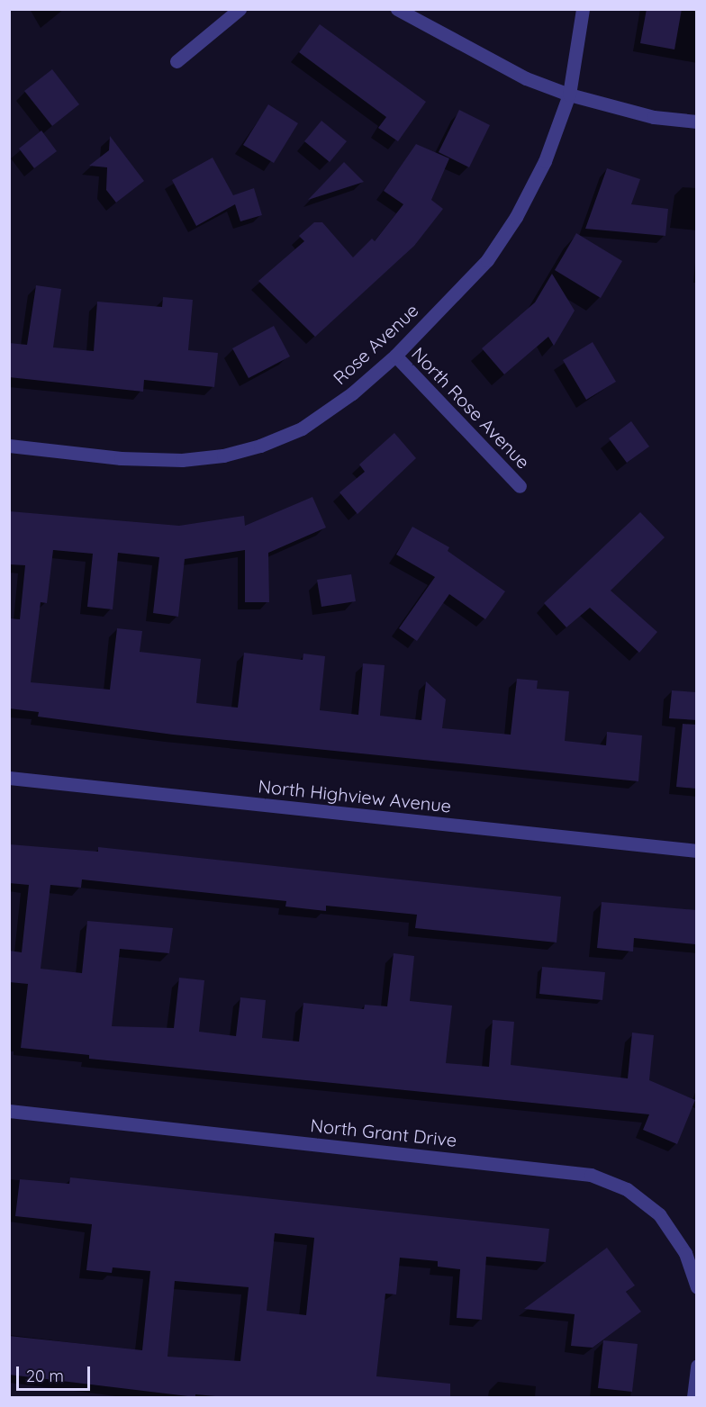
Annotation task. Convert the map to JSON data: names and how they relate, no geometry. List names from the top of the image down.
{
  "streets": {
    "street": [
      "Rose Avenue",
      "North Rose Avenue",
      "North Highview Avenue",
      "North Grant Drive"
    ]
  },
  "crossings": [
    ["Rose Avenue", "North Rose Avenue"]
  ],
  "scale_bar": "20 m"
}
